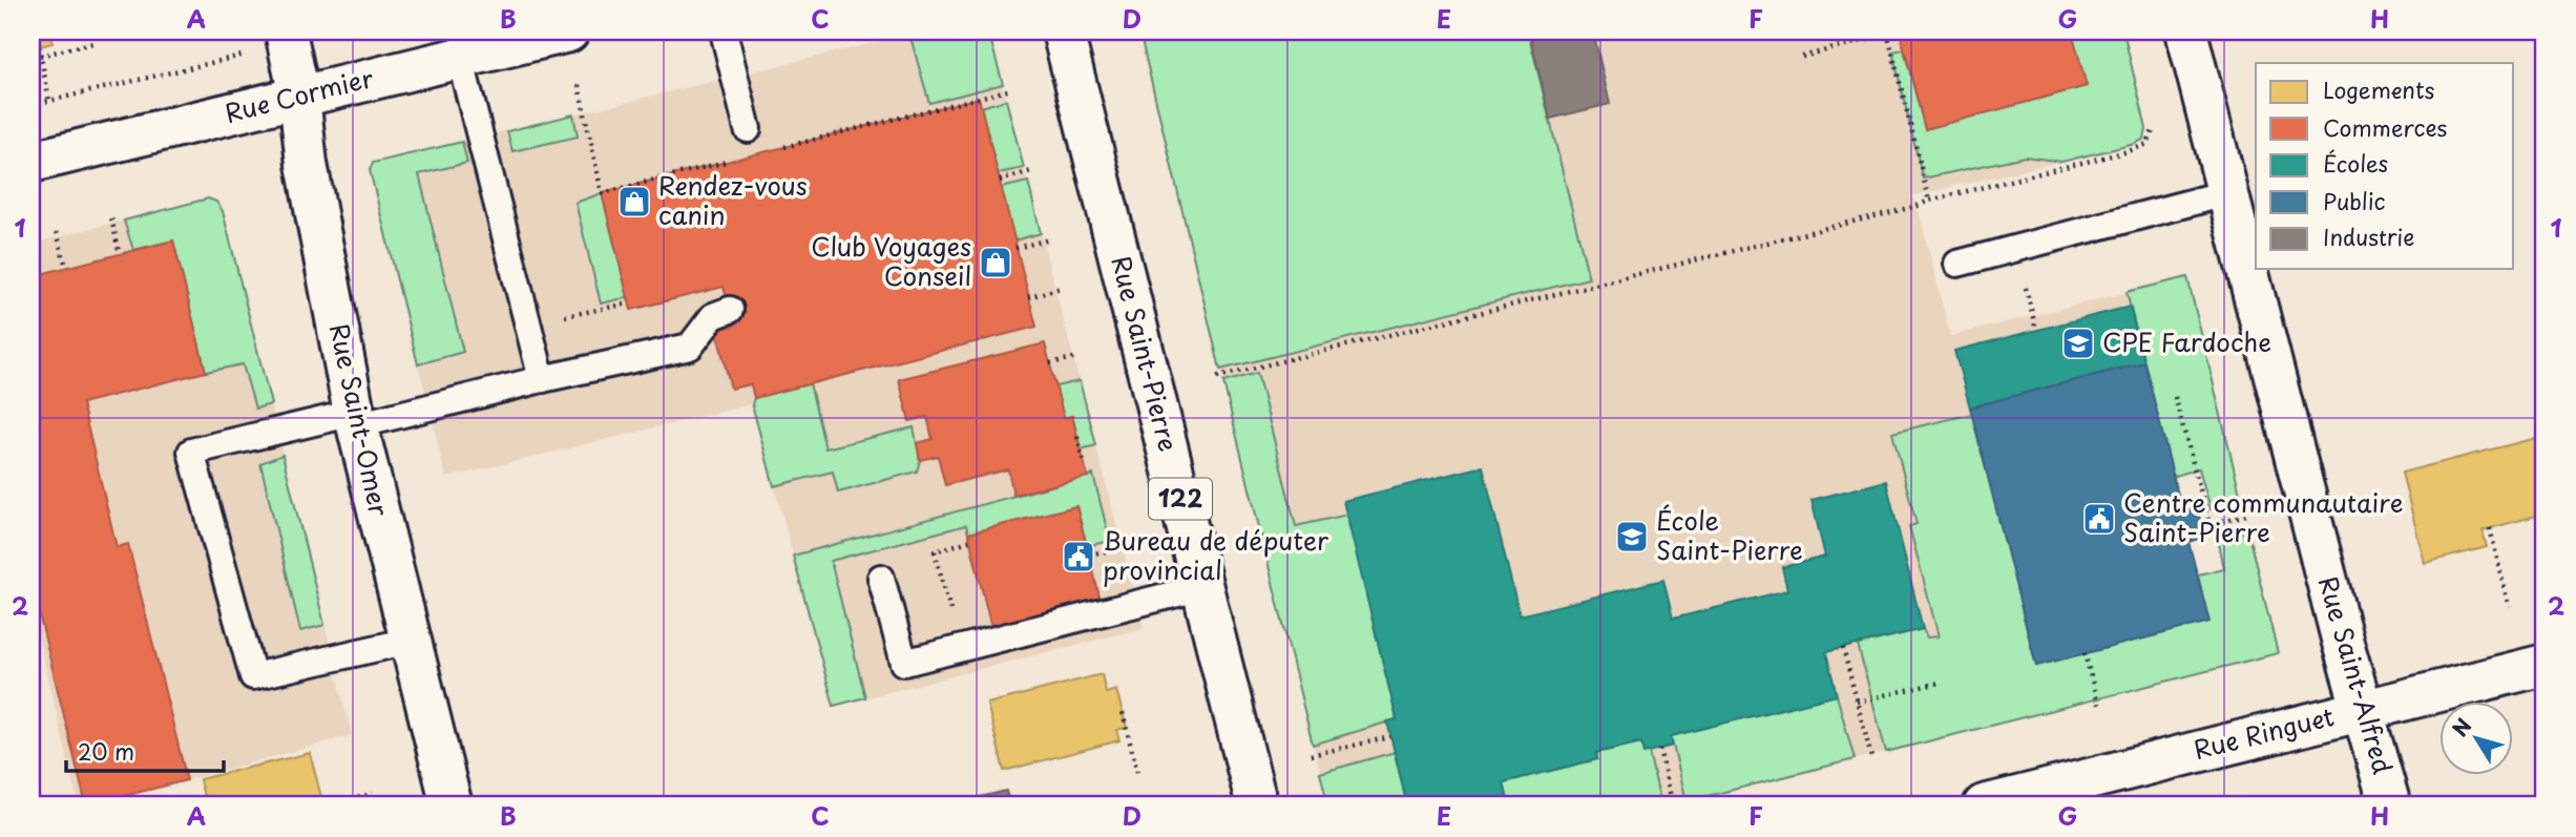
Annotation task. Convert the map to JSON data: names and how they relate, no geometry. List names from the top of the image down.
{
  "streets": {
    "street": [
      "Rue Cormier",
      "Rue Saint-Pierre",
      "Rue Saint-Omer",
      "122",
      "Rue Saint-Alfred",
      "Rue Ringuet"
    ]
  },
  "crossings": [
    ["Rue Cormier", "Rue Saint-Omer"],
    ["Rue Saint-Alfred", "Rue Ringuet"]
  ],
  "places": {
    "shop": ["Rendez-vous canin", "Club Voyages Conseil"],
    "school or university": ["CPE Fardoche", "École Saint-Pierre"],
    "public building": ["Centre communautaire Saint-Pierre", "Bureau de députer provincial"]
  },
  "legend": [
    "Logements",
    "Commerces",
    "Écoles",
    "Public",
    "Industrie"
  ],
  "scale_bar": "20 m",
  "north": "top left",
  "grid": {
    "columns": [
      "A",
      "B",
      "C",
      "D",
      "E",
      "F",
      "G",
      "H"
    ],
    "rows": ["1", "2"]
  }
}
